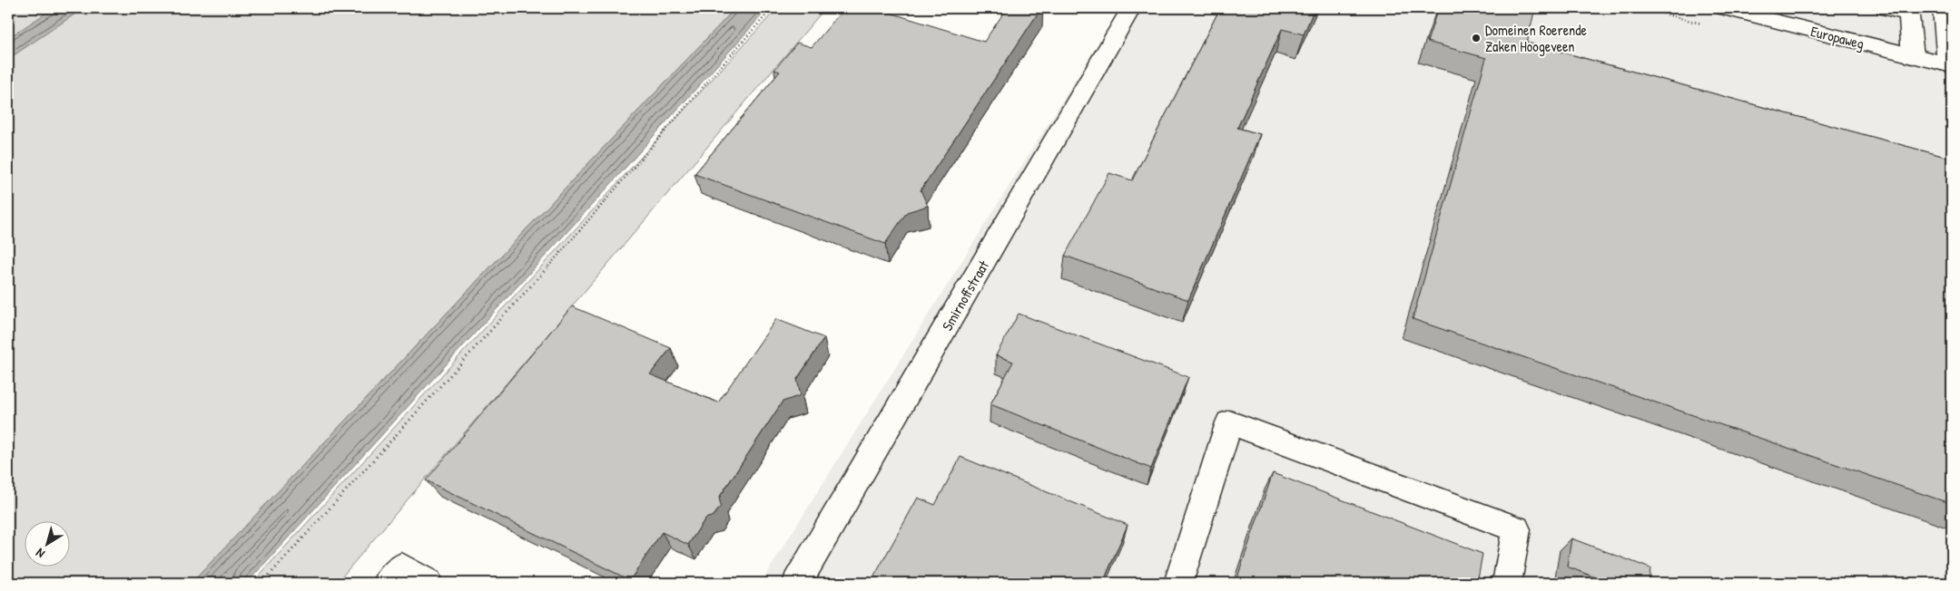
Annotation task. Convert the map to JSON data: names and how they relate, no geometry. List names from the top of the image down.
{
  "streets": {
    "street": ["Europaweg", "Smirnoffstraat"]
  },
  "places": ["Domeinen Roerende Zaken Hoogeveen"],
  "north": "bottom left"
}
